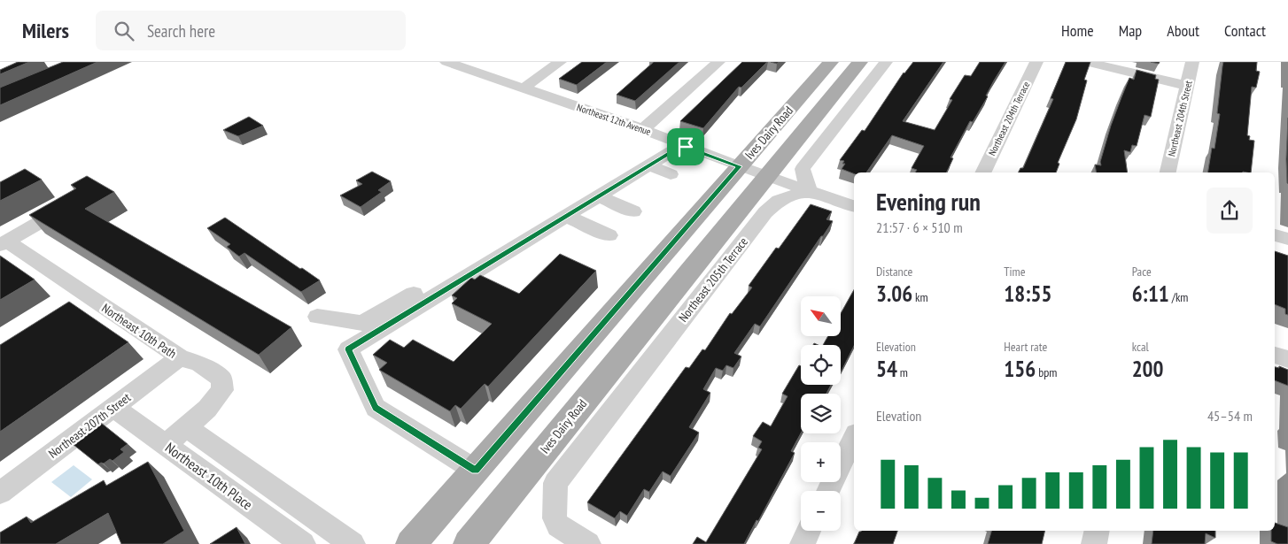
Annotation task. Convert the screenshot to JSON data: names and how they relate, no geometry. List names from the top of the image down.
{
  "streets": {
    "main road": ["Ives Dairy Road"],
    "street": [
      "Northeast 204th Terrace",
      "Northeast 204th Street",
      "Northeast 12th Avenue",
      "Northeast 205th Terrace",
      "Northeast 10th Path",
      "Northeast 207th Street",
      "Northeast 10th Place"
    ]
  },
  "crossings": [
    ["Northeast 12th Avenue", "Ives Dairy Road"],
    ["Northeast 12th Avenue", "Northeast 205th Terrace"],
    ["Northeast 10th Path", "Northeast 207th Street"],
    ["Northeast 10th Path", "Northeast 10th Place"],
    ["Northeast 207th Street", "Northeast 10th Place"]
  ],
  "north": "top left",
  "page": {
    "header": "Milers",
    "search": "Search here",
    "nav": [
      "Home",
      "Map",
      "About",
      "Contact"
    ],
    "heading": ["Evening run", "21:57 · 6 × 510 m"],
    "stats": [
      ["Distance", "3.06 km"],
      ["Time", "18:55"],
      ["Pace", "6:11 /km"],
      ["Elevation", "54 m"],
      ["Heart rate", "156 bpm"],
      ["kcal", "200"]
    ],
    "map_buttons": ["+", "−"],
    "chart": ["Elevation", "45–54 m"]
  }
}
